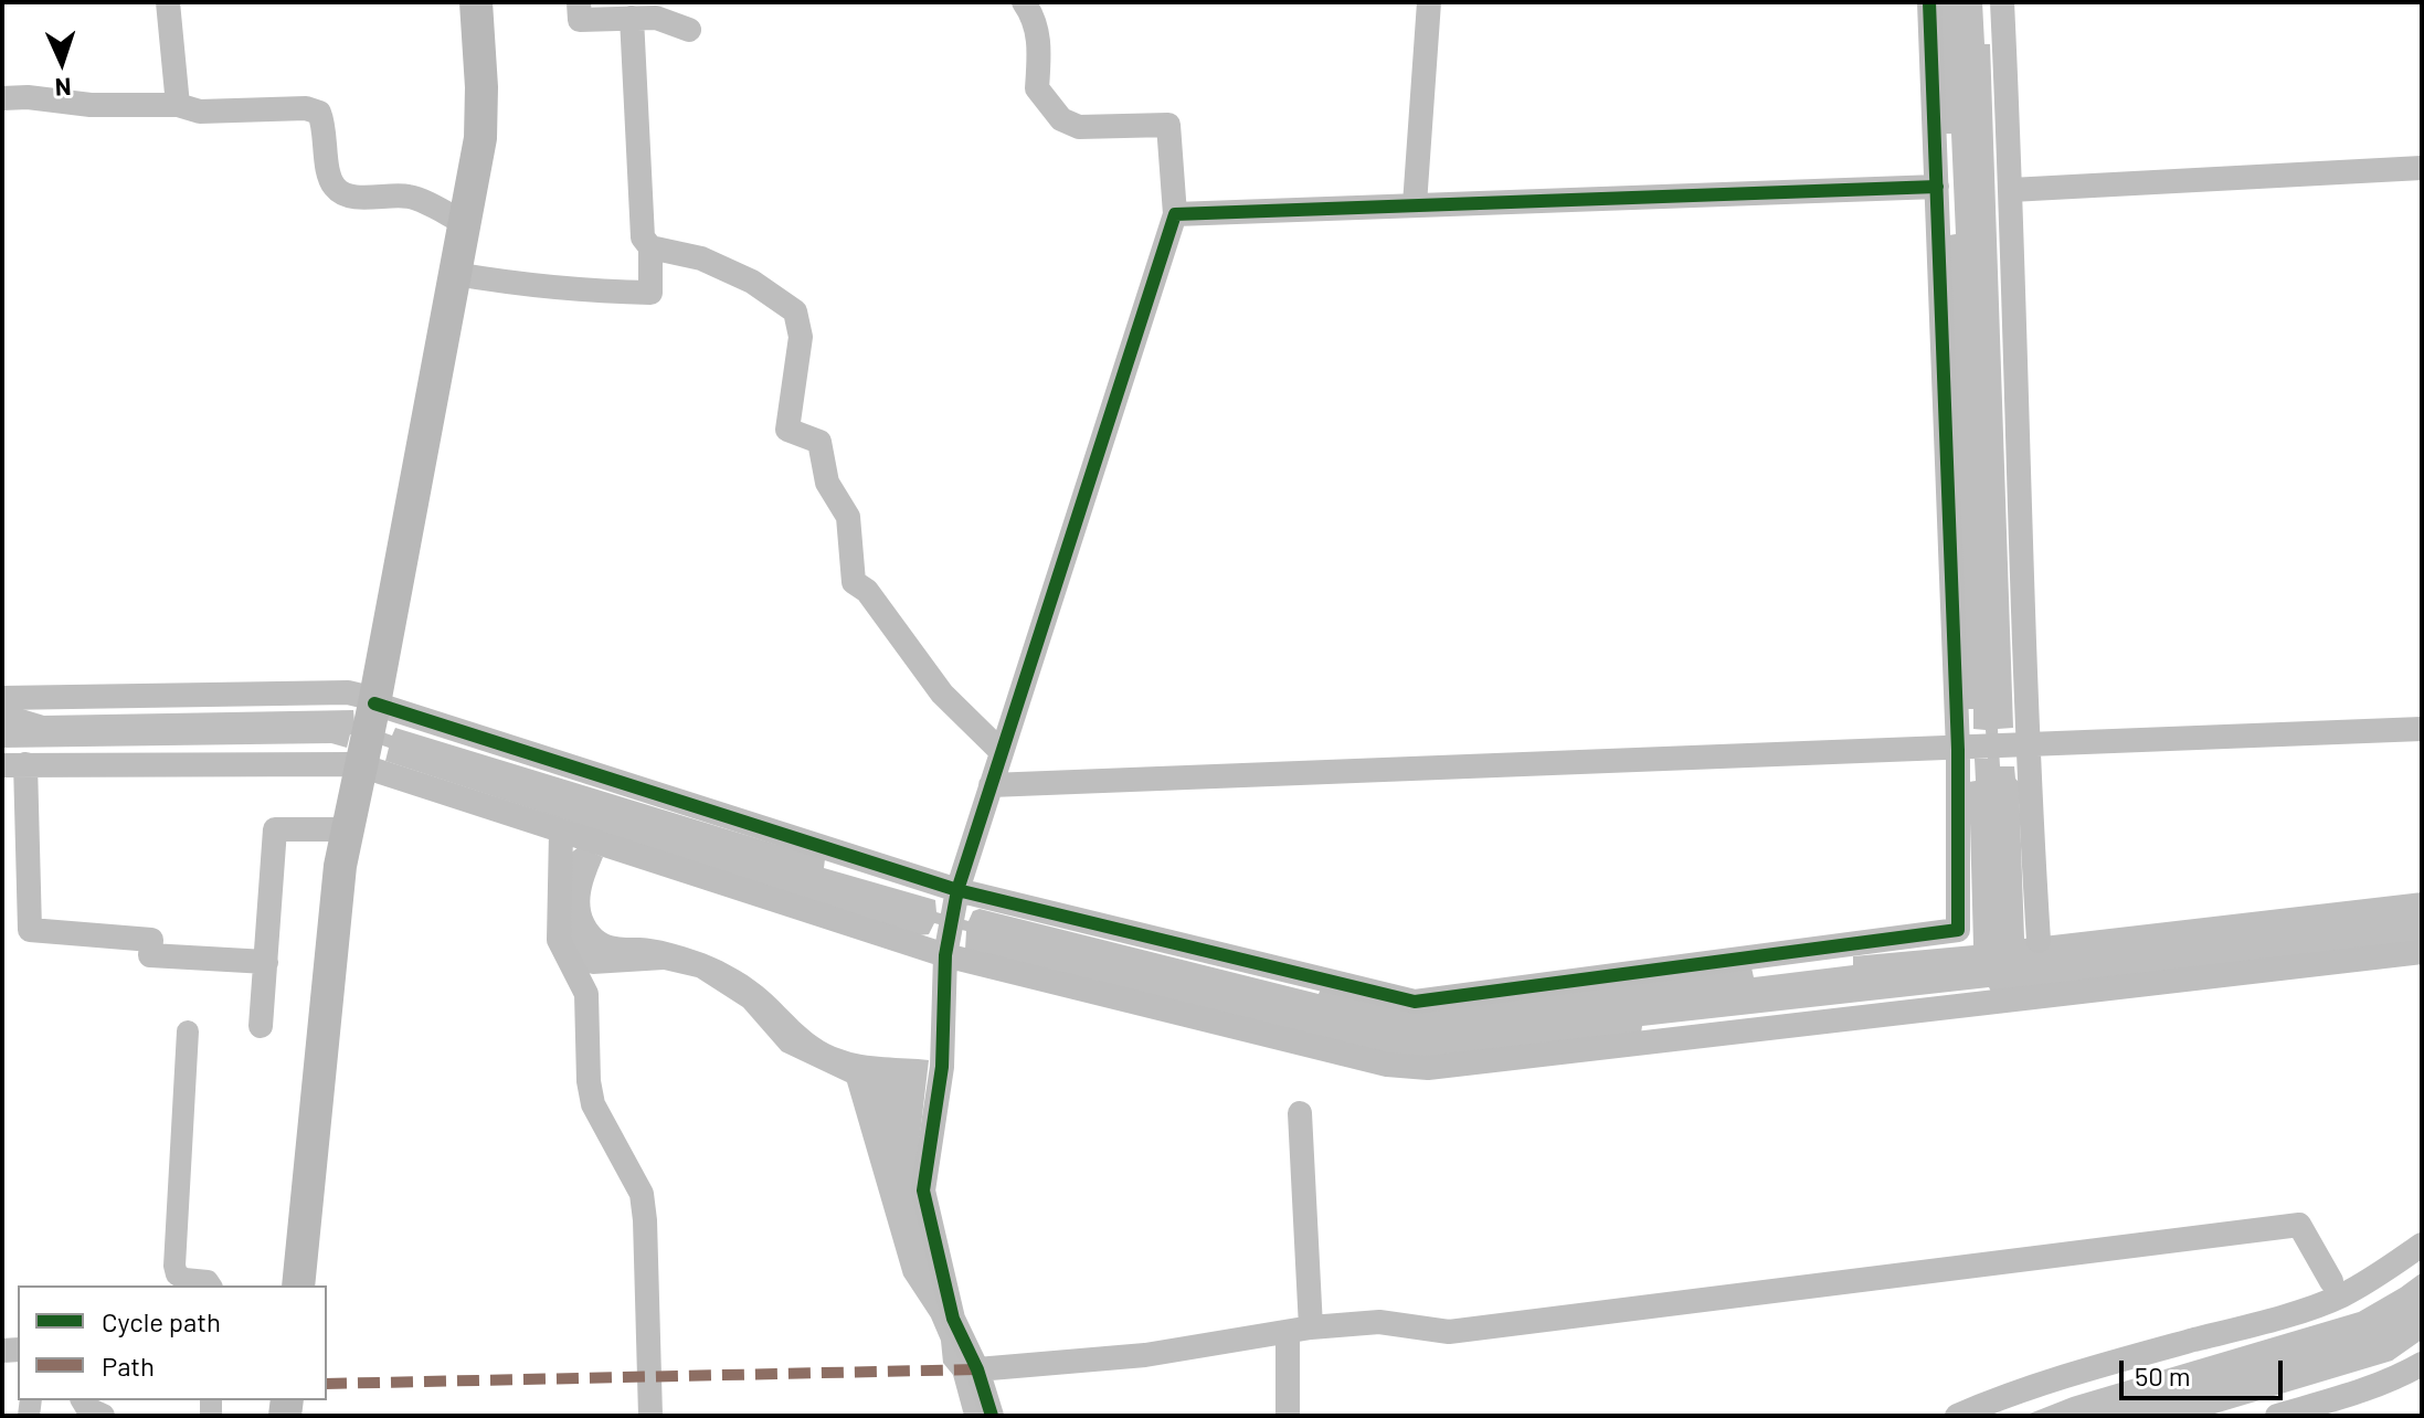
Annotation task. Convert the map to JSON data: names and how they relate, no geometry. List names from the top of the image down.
{
  "legend": ["Cycle path", "Path"],
  "scale_bar": "50 m",
  "north": "bottom"
}
